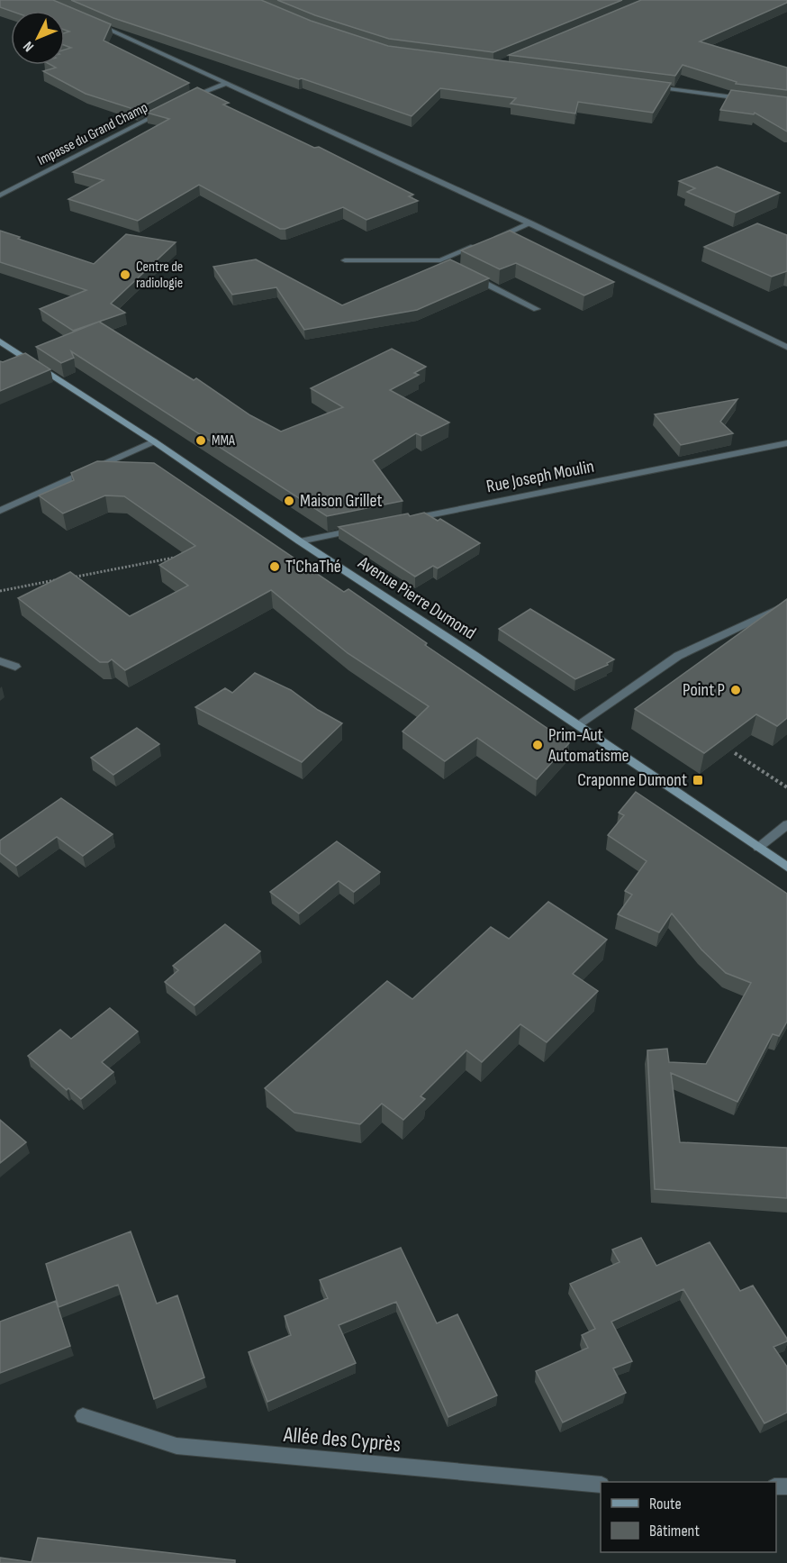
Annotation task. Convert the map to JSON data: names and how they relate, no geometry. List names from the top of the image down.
{
  "streets": {
    "main road": ["Avenue Pierre Dumond"],
    "street": ["Impasse du Grand Champ", "Rue Joseph Moulin", "Allée des Cyprès"]
  },
  "places": {
    "other": [
      "Centre de radiologie",
      "MMA",
      "Maison Grillet",
      "T'ChaThé",
      "Point P",
      "Prim-Aut Automatisme"
    ],
    "transit": ["Craponne Dumont"]
  },
  "legend": ["Route", "Bâtiment"],
  "north": "bottom left"
}
